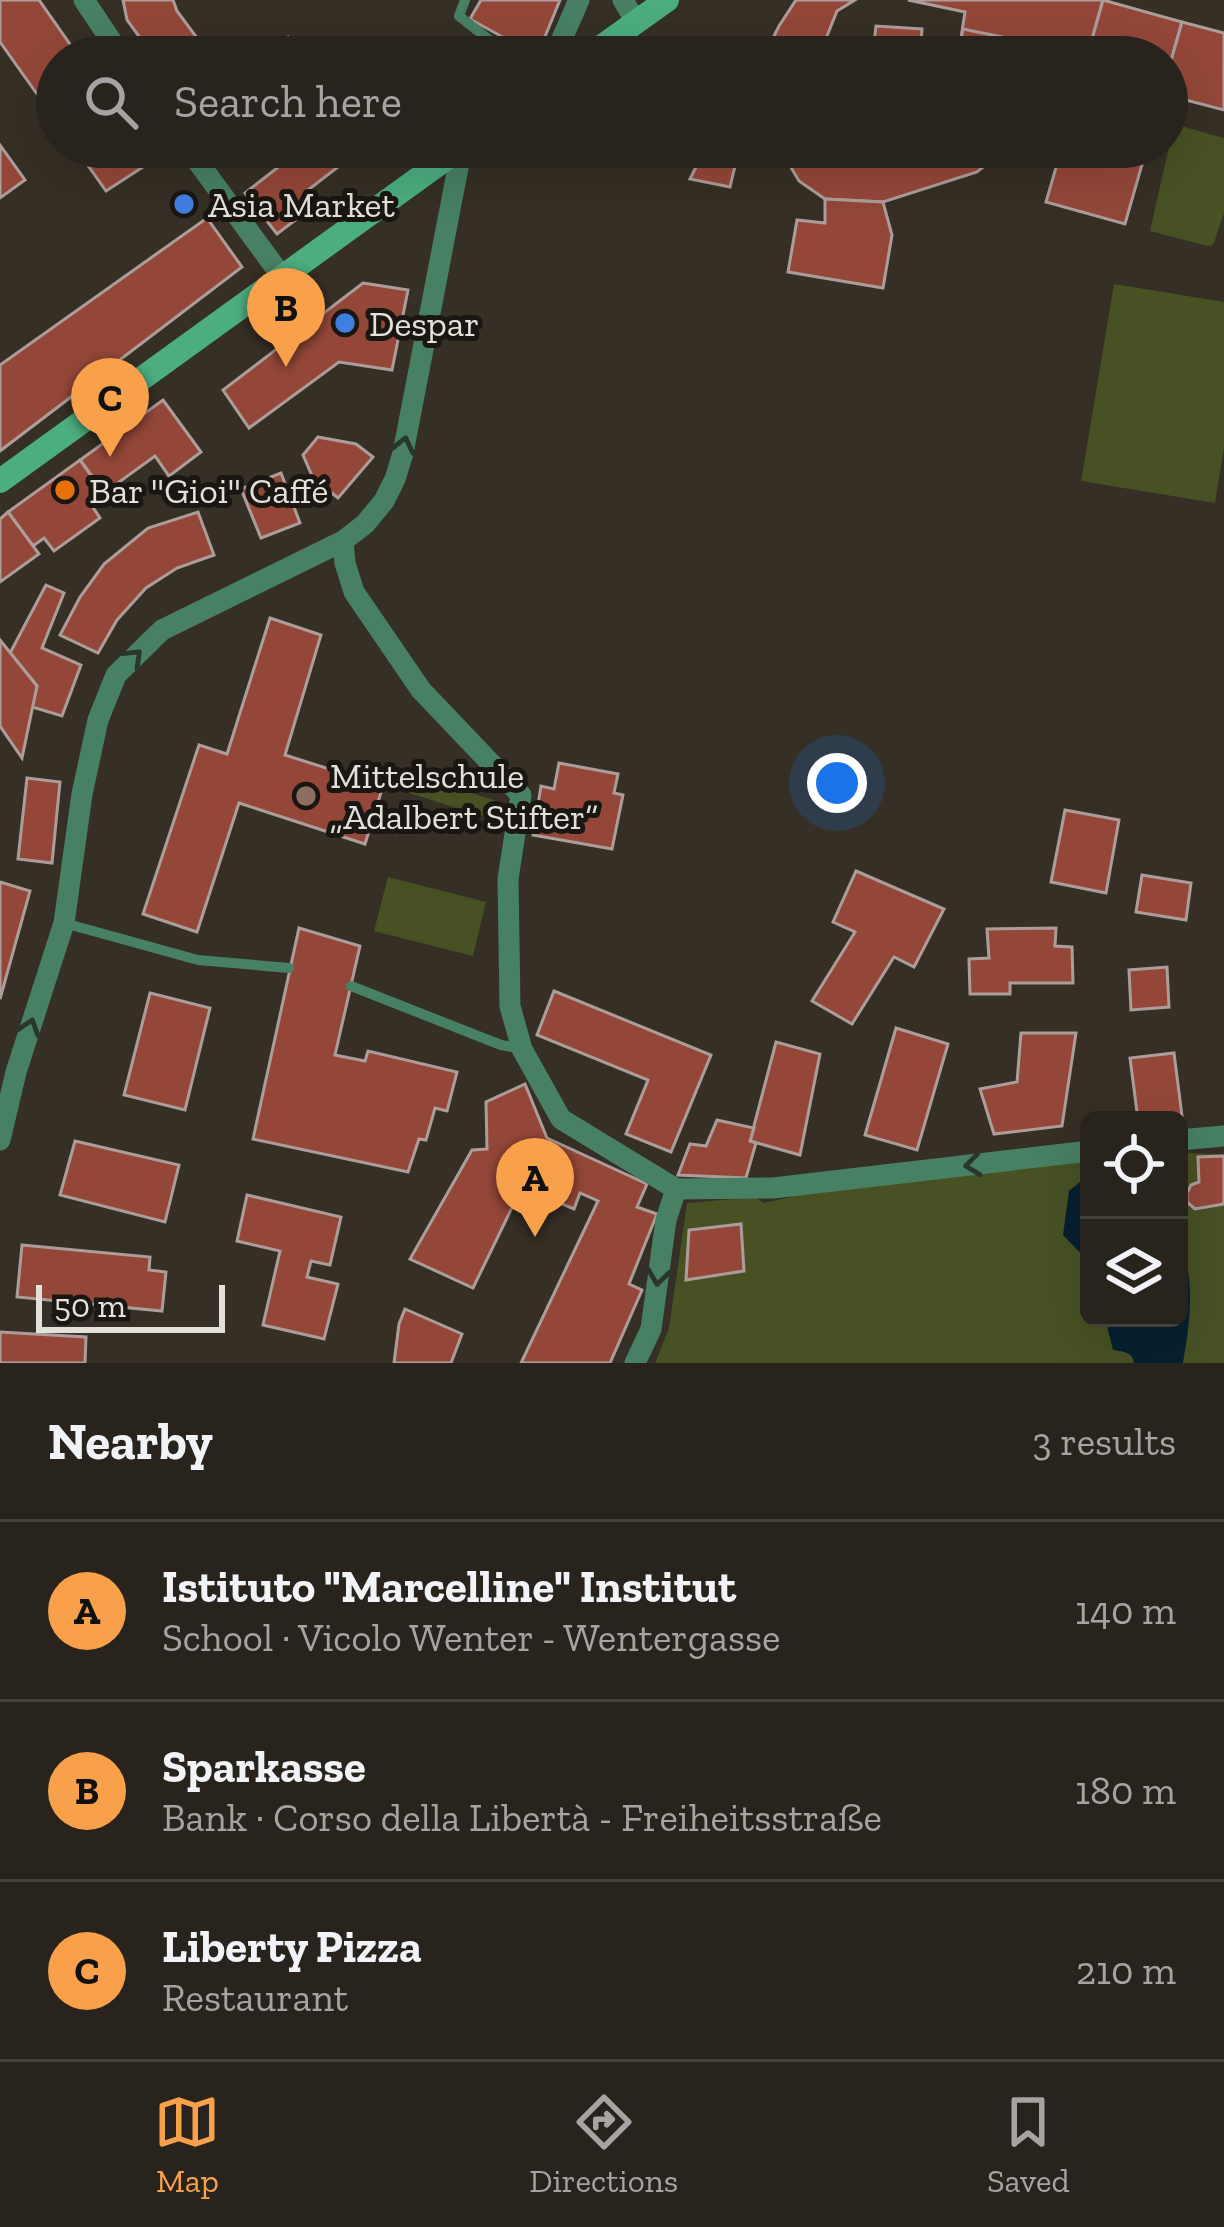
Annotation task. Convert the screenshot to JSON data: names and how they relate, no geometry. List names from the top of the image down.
{
  "places": [
    "Asia Market",
    "Despar",
    "Bar \"Gioi\" Caffé",
    "Mittelschule „Adalbert Stifter”"
  ],
  "scale_bar": "50 m",
  "page": {
    "search": "Search here",
    "pins": ["B", "C", "A"],
    "scale": "50 m",
    "heading": ["Nearby", "3 results"],
    "list": [
      {
        "mark": "A",
        "name": "Istituto \"Marcelline\" Institut",
        "note": "School · Vicolo Wenter - Wentergasse",
        "value": "140 m"
      },
      {
        "mark": "B",
        "name": "Sparkasse",
        "note": "Bank · Corso della Libertà - Freiheitsstraße",
        "value": "180 m"
      },
      {
        "mark": "C",
        "name": "Liberty Pizza",
        "note": "Restaurant",
        "value": "210 m"
      }
    ],
    "nav": ["Map", "Directions", "Saved"]
  }
}
